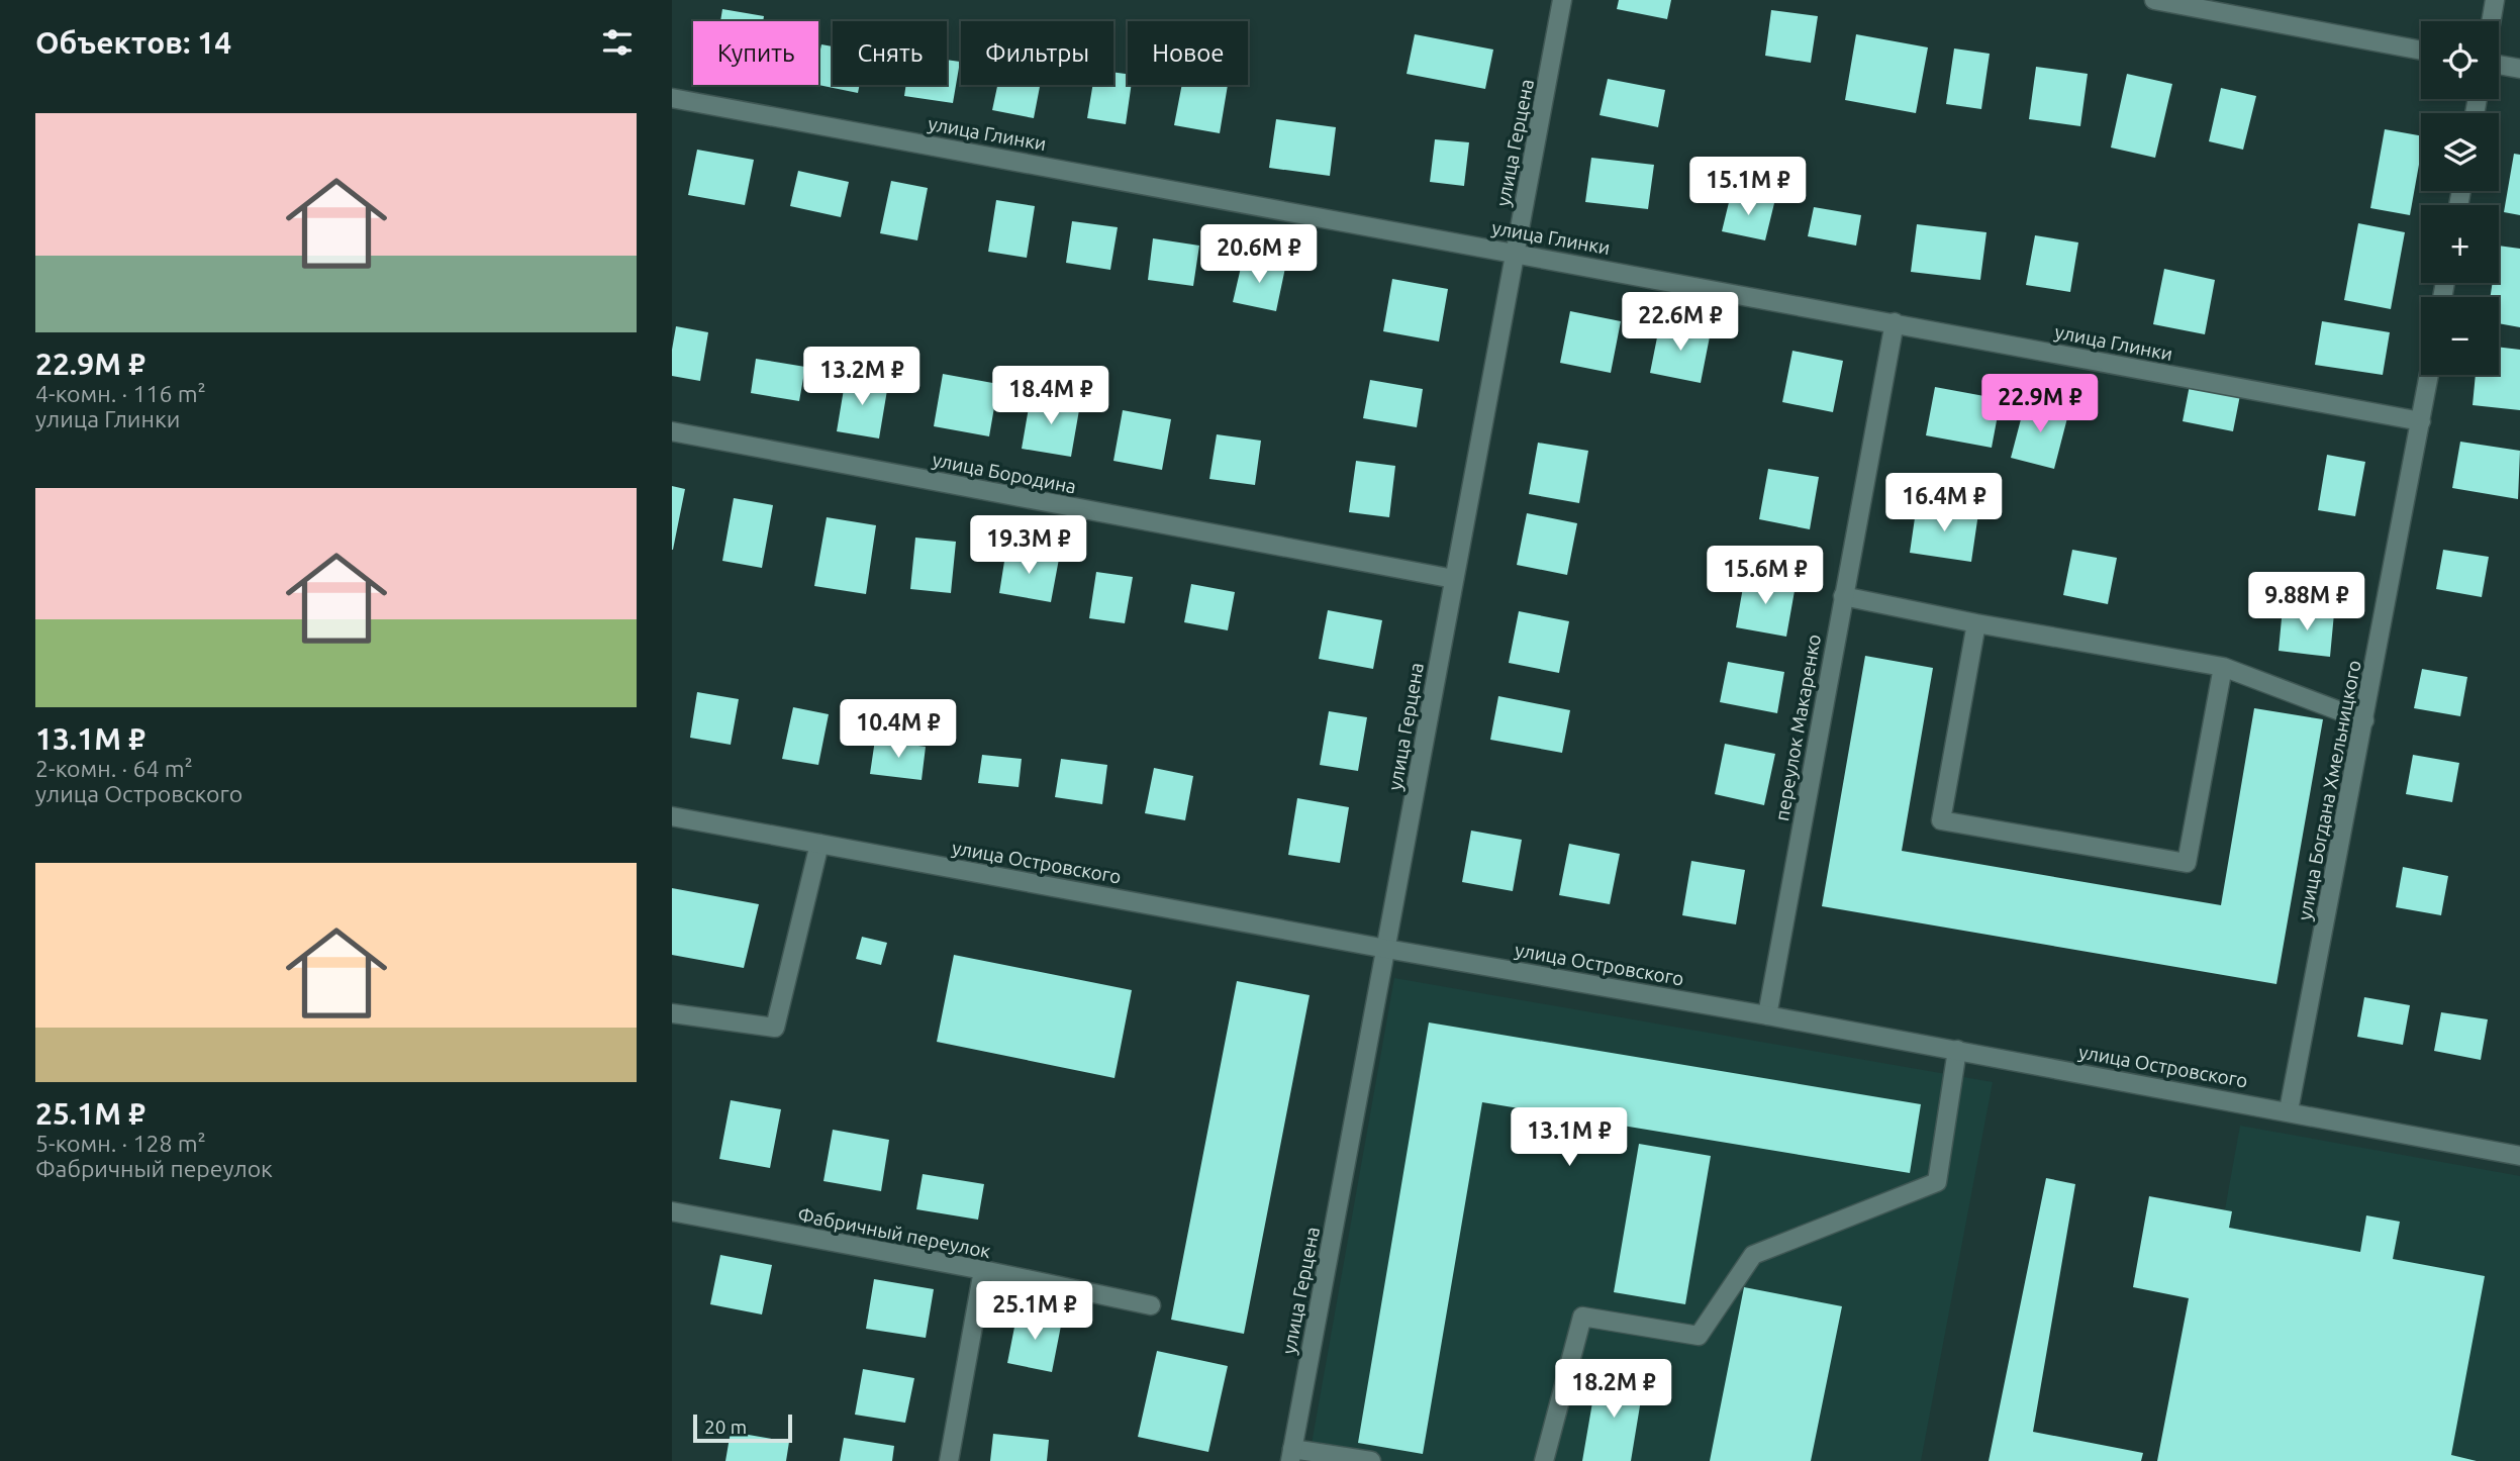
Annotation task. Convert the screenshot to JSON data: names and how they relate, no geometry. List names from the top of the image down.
{
  "streets": {
    "street": [
      "улица Глинки",
      "улица Герцена",
      "улица Бородина",
      "переулок Макаренко",
      "улица Богдана Хмельницкого",
      "улица Островского",
      "Фабричный переулок"
    ]
  },
  "crossings": [
    ["улица Глинки", "улица Герцена"],
    ["улица Глинки", "переулок Макаренко"],
    ["улица Глинки", "улица Богдана Хмельницкого"],
    ["улица Герцена", "улица Бородина"],
    ["улица Герцена", "улица Островского"],
    ["переулок Макаренко", "улица Островского"],
    ["улица Богдана Хмельницкого", "улица Островского"]
  ],
  "scale_bar": "20 m",
  "page": {
    "heading": "Объектов: 14",
    "map_buttons": ["+", "−"],
    "chip": [
      "Купить",
      "Снять",
      "Фильтры",
      "Новое"
    ],
    "list": [
      {
        "name": "22.9M ₽",
        "note": "4-комн. · 116 m² · улица Глинки"
      },
      {
        "name": "13.1M ₽",
        "note": "2-комн. · 64 m² · улица Островского"
      },
      {
        "name": "25.1M ₽",
        "note": "5-комн. · 128 m² · Фабричный переулок"
      }
    ],
    "price": [
      "15.1M ₽",
      "20.6M ₽",
      "22.6M ₽",
      "13.2M ₽",
      "18.4M ₽",
      "22.9M ₽",
      "16.4M ₽",
      "19.3M ₽",
      "15.6M ₽",
      "9.88M ₽",
      "10.4M ₽",
      "13.1M ₽",
      "25.1M ₽",
      "18.2M ₽"
    ],
    "scale": "20 m"
  }
}
